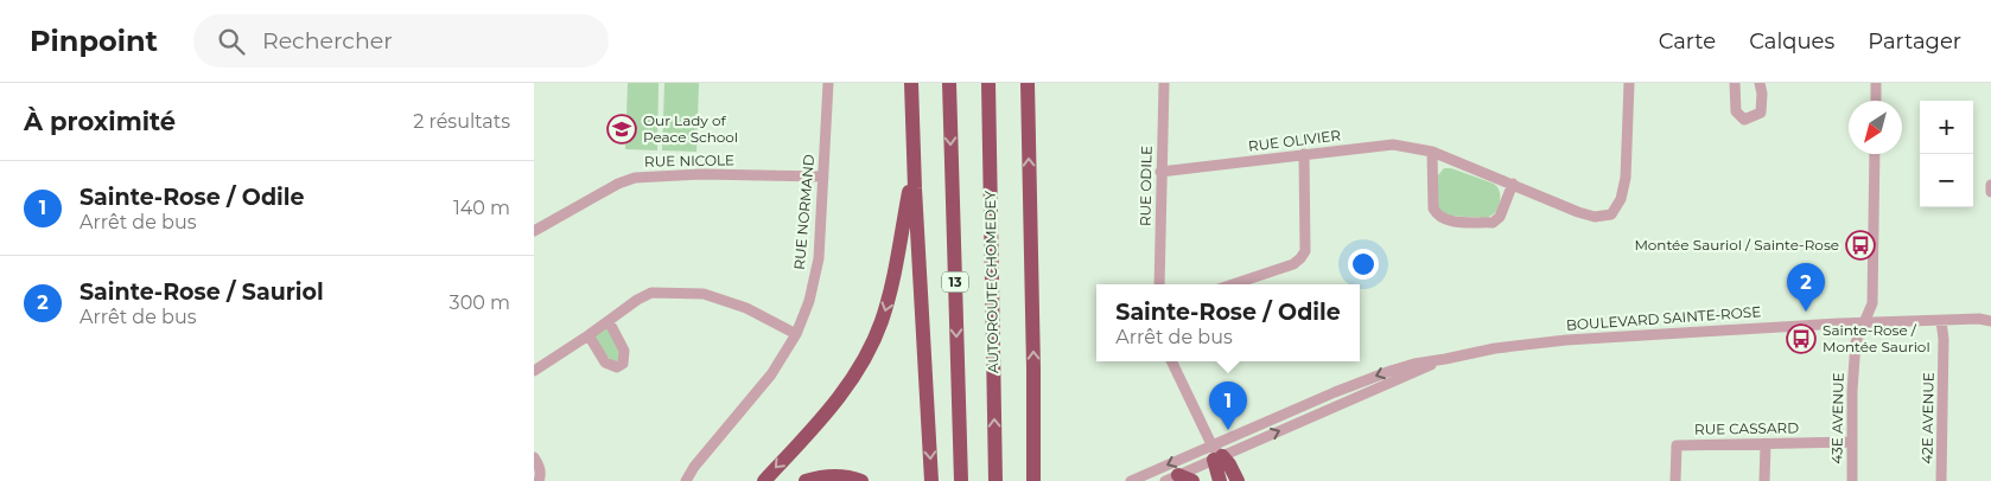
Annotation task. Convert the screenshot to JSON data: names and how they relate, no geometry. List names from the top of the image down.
{
  "streets": {
    "highway": ["13", "AUTOROUTE CHOMEDEY"],
    "street": [
      "RUE OLIVIER",
      "RUE NICOLE",
      "RUE ODILE",
      "RUE NORMAND",
      "BOULEVARD SAINTE-ROSE",
      "43E AVENUE",
      "42E AVENUE",
      "RUE CASSARD"
    ]
  },
  "crossings": [
    ["RUE OLIVIER", "RUE ODILE"],
    ["RUE NICOLE", "RUE NORMAND"],
    ["BOULEVARD SAINTE-ROSE", "43E AVENUE"],
    ["BOULEVARD SAINTE-ROSE", "42E AVENUE"],
    ["43E AVENUE", "RUE CASSARD"]
  ],
  "places": {
    "school or university": ["Our Lady of Peace School"],
    "bus stop": ["Montée Sauriol / Sainte-Rose", "Sainte-Rose / Montée Sauriol"]
  },
  "north": "bottom left",
  "page": {
    "header": "Pinpoint",
    "search": "Rechercher",
    "nav": ["Carte", "Calques", "Partager"],
    "heading": ["À proximité", "2 résultats"],
    "map_buttons": ["+", "−"],
    "list": [
      {
        "mark": "1",
        "name": "Sainte-Rose / Odile",
        "note": "Arrêt de bus",
        "value": "140 m"
      },
      {
        "mark": "2",
        "name": "Sainte-Rose / Sauriol",
        "note": "Arrêt de bus",
        "value": "300 m"
      }
    ],
    "pins": ["2", "1"],
    "popup": ["Sainte-Rose / Odile", "Arrêt de bus"]
  }
}
